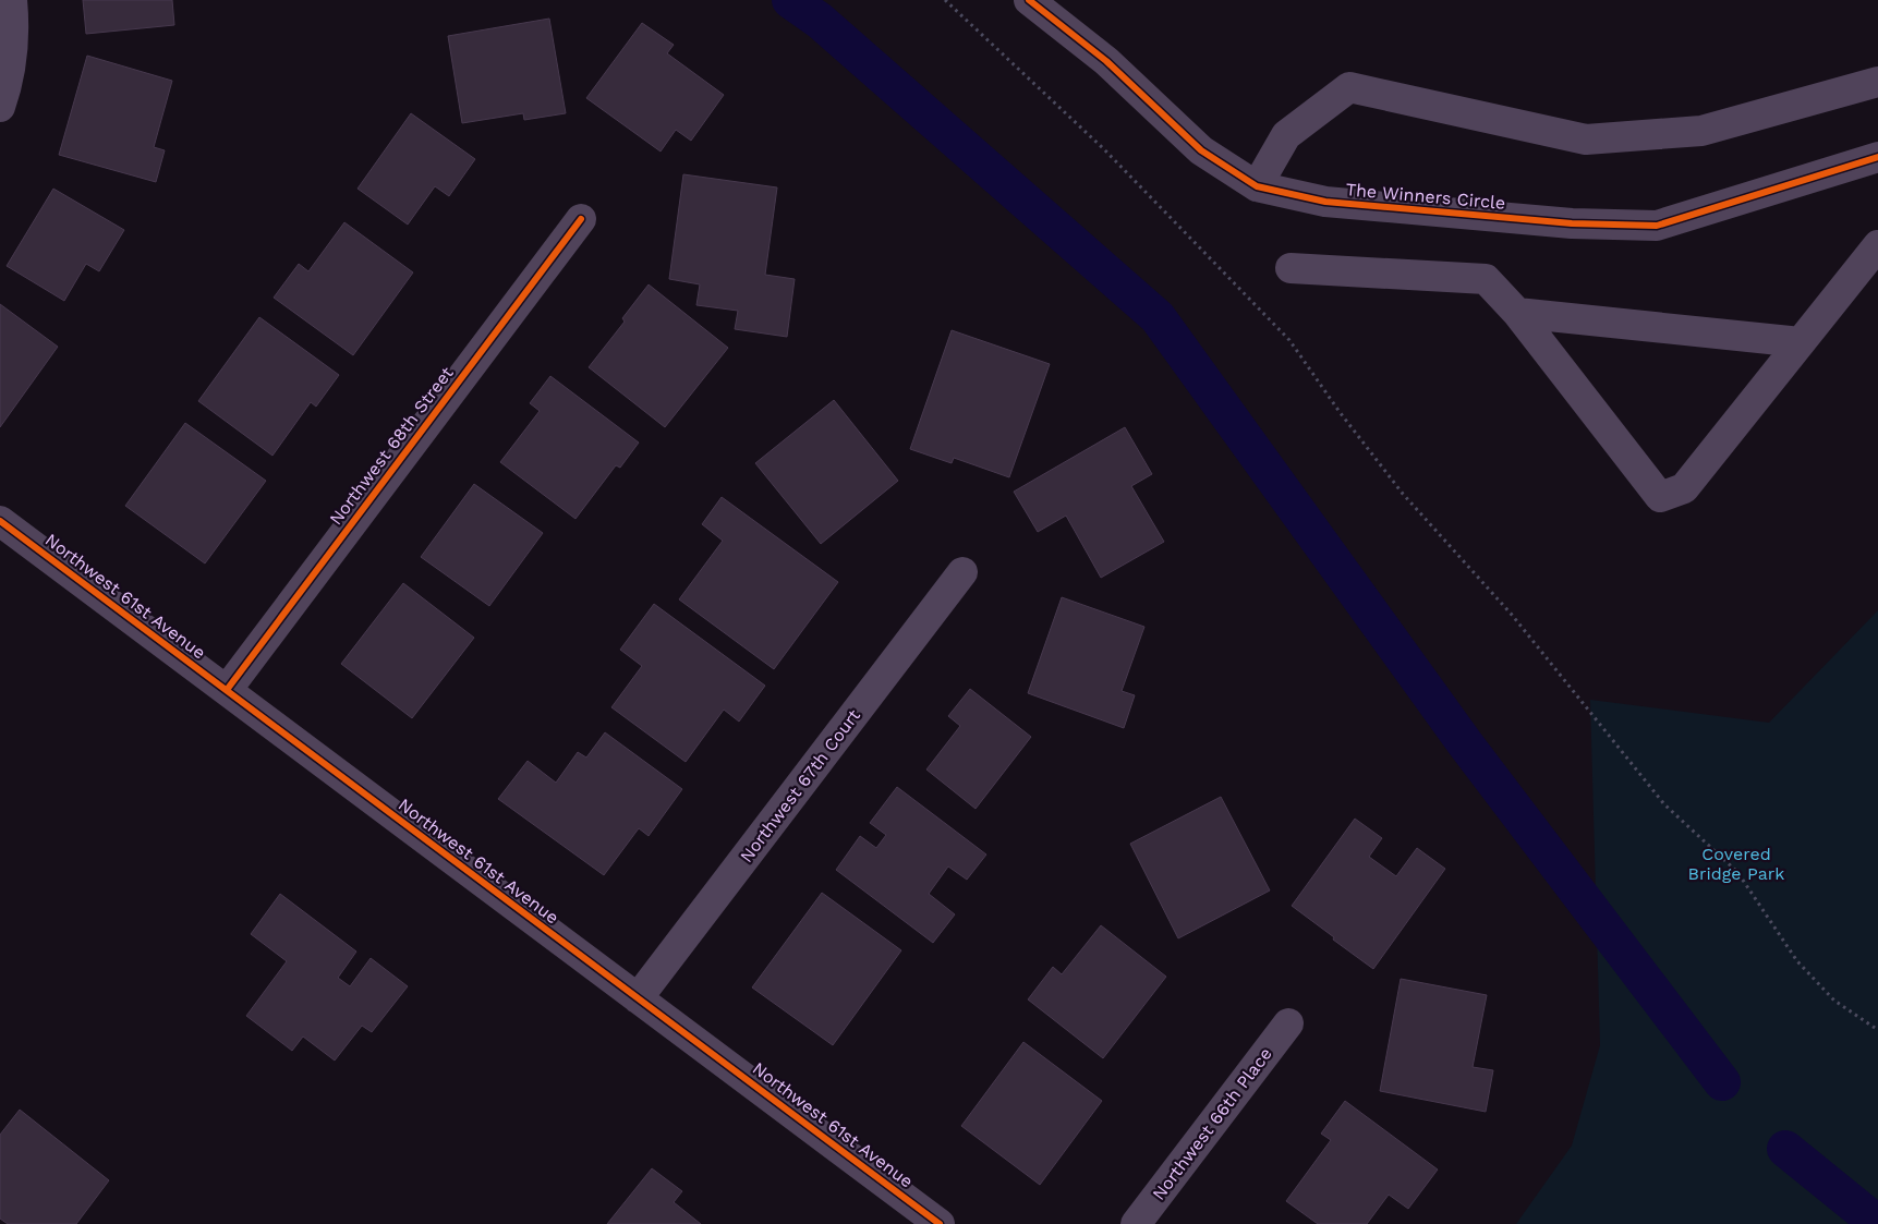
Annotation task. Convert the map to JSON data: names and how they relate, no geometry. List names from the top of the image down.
{
  "streets": {
    "street": [
      "The Winners Circle",
      "Northwest 68th Street",
      "Northwest 61st Avenue",
      "Northwest 67th Court",
      "Northwest 66th Place"
    ]
  },
  "crossings": [
    ["Northwest 68th Street", "Northwest 61st Avenue"],
    ["Northwest 61st Avenue", "Northwest 67th Court"]
  ],
  "parks": ["Covered Bridge Park"]
}
